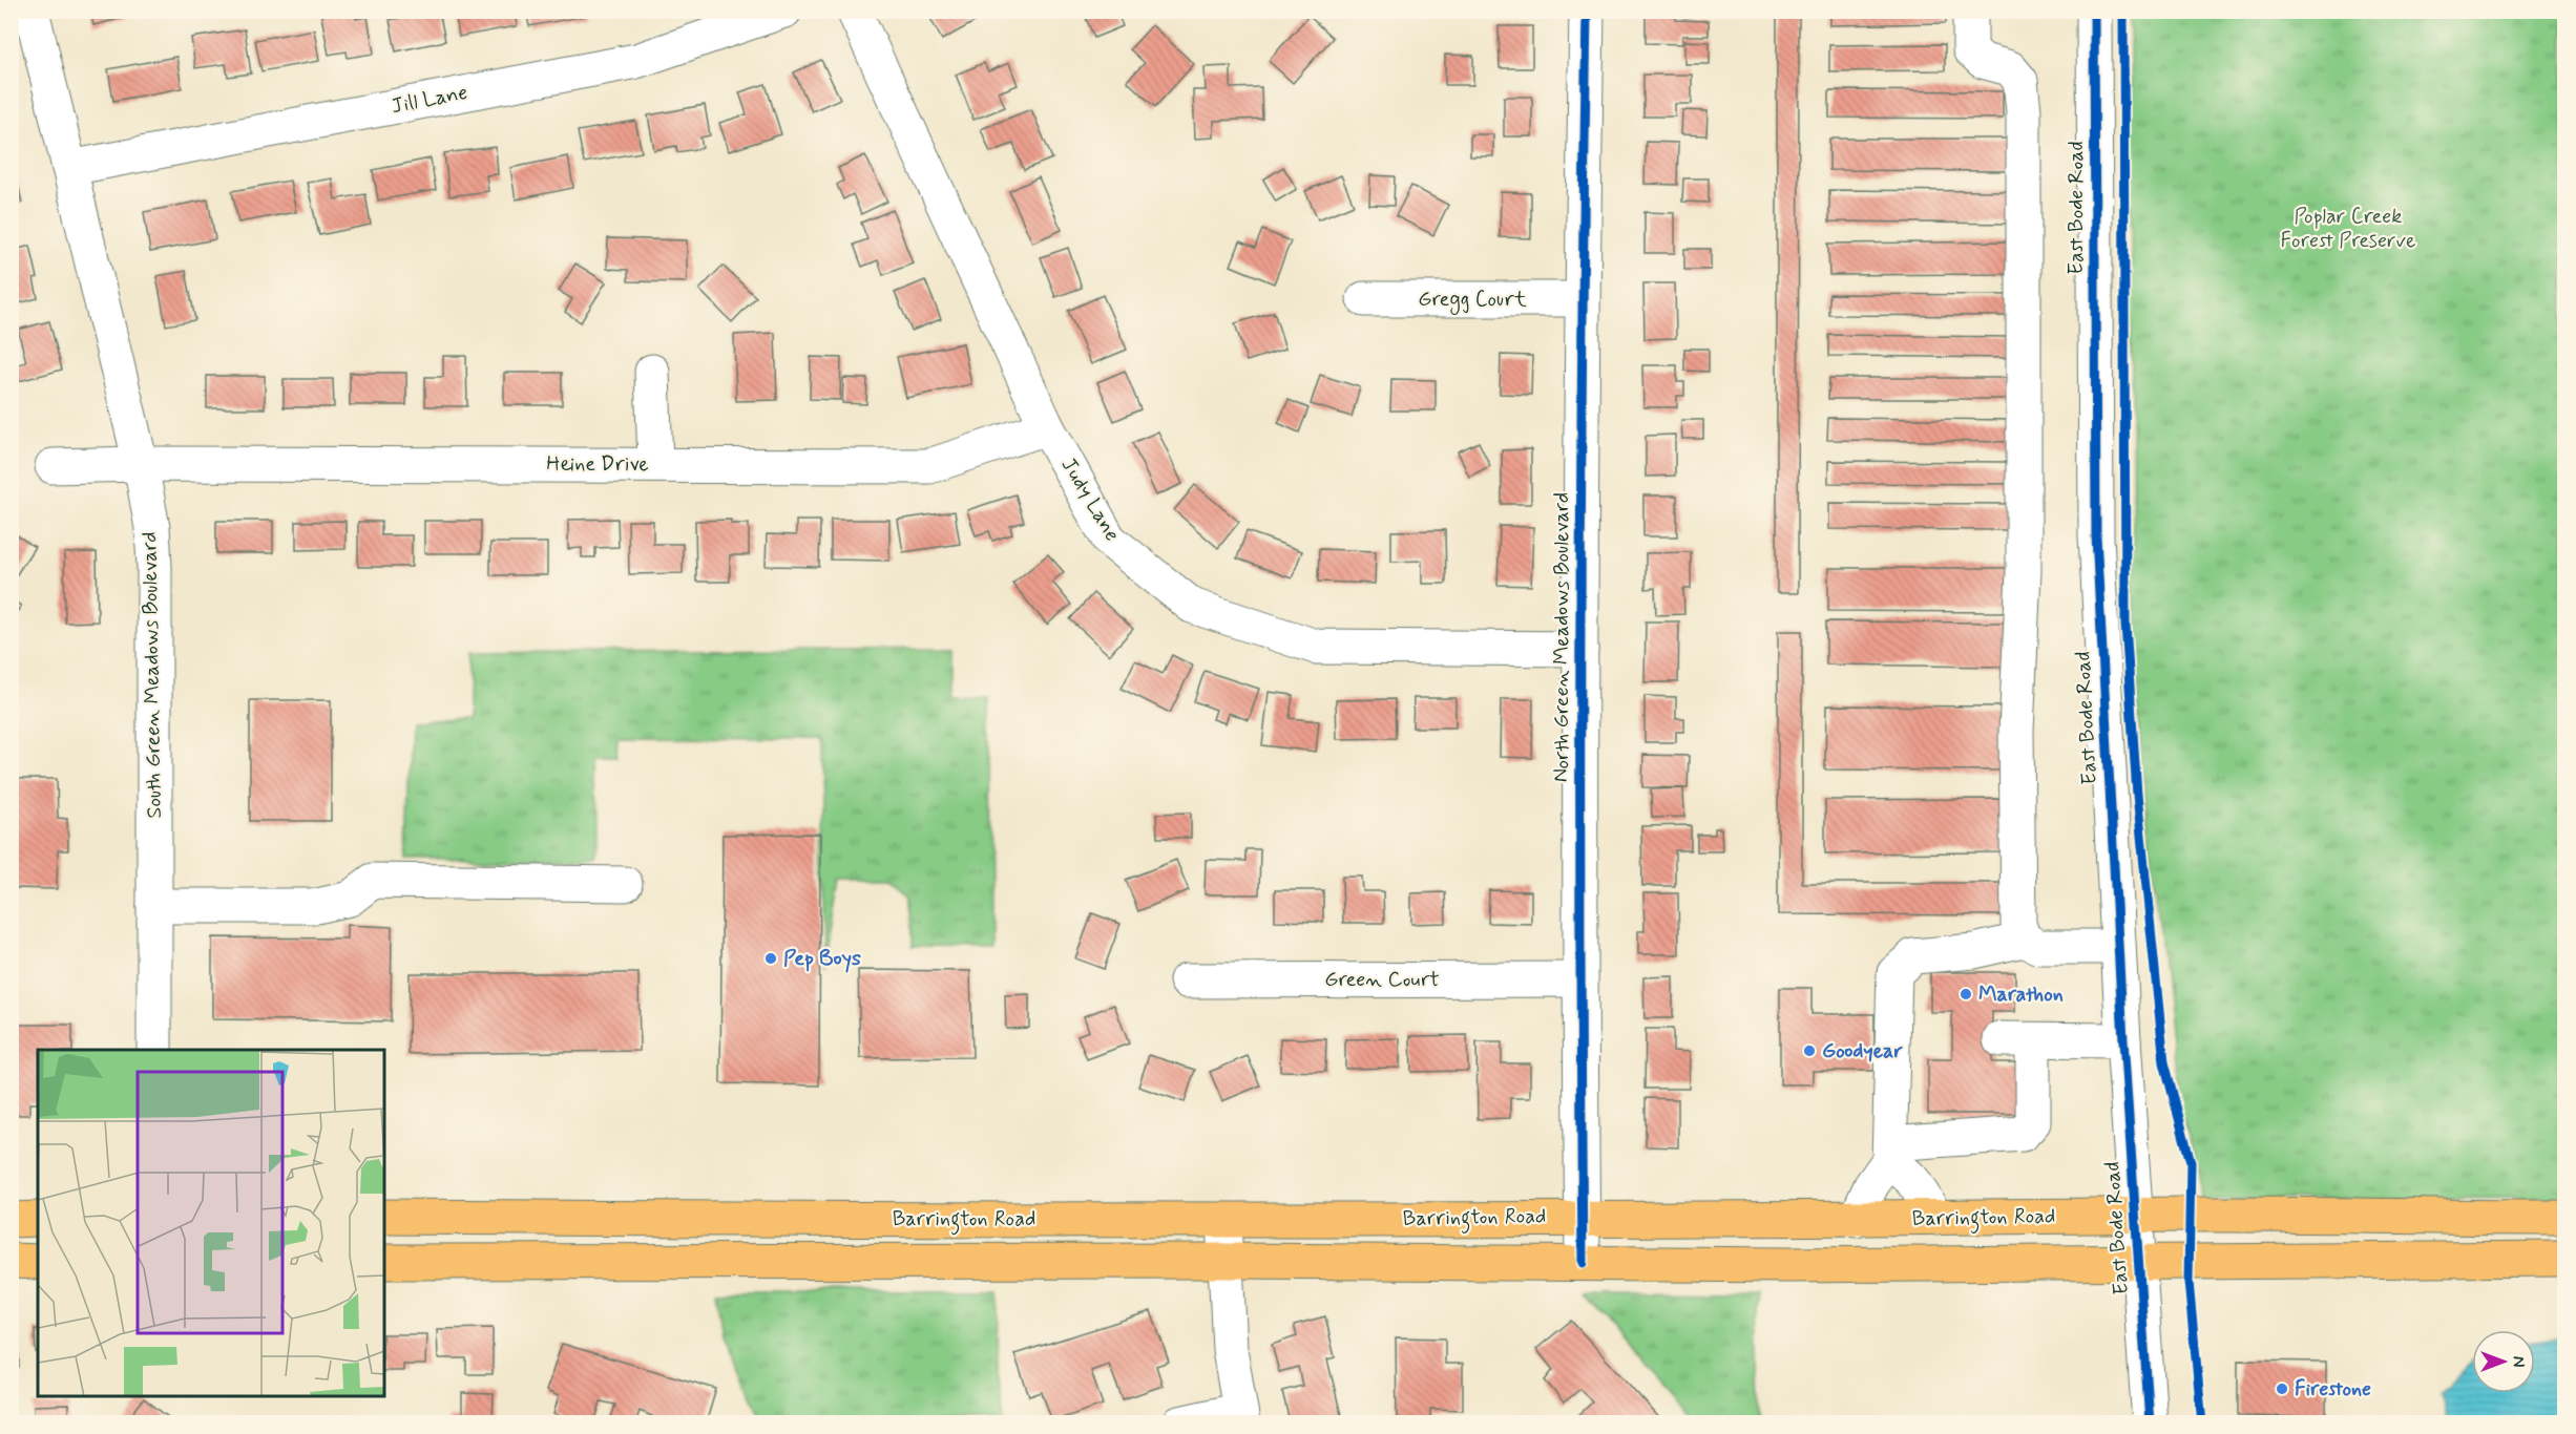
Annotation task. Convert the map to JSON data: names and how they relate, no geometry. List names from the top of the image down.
{
  "streets": {
    "main road": ["Barrington Road"],
    "street": [
      "Jill Lane",
      "East Bode Road",
      "Gregg Court",
      "Heine Drive",
      "Judy Lane",
      "North Green Meadows Boulevard",
      "South Green Meadows Boulevard",
      "Green Court"
    ]
  },
  "crossings": [
    ["Jill Lane", "South Green Meadows Boulevard"],
    ["East Bode Road", "Barrington Road"],
    ["Gregg Court", "North Green Meadows Boulevard"],
    ["Heine Drive", "Judy Lane"],
    ["Heine Drive", "South Green Meadows Boulevard"],
    ["Judy Lane", "North Green Meadows Boulevard"],
    ["North Green Meadows Boulevard", "Green Court"],
    ["North Green Meadows Boulevard", "Barrington Road"]
  ],
  "parks": ["Poplar Creek Forest Preserve"],
  "places": [
    "Pep Boys",
    "Marathon",
    "Goodyear",
    "Firestone"
  ],
  "north": "right"
}
